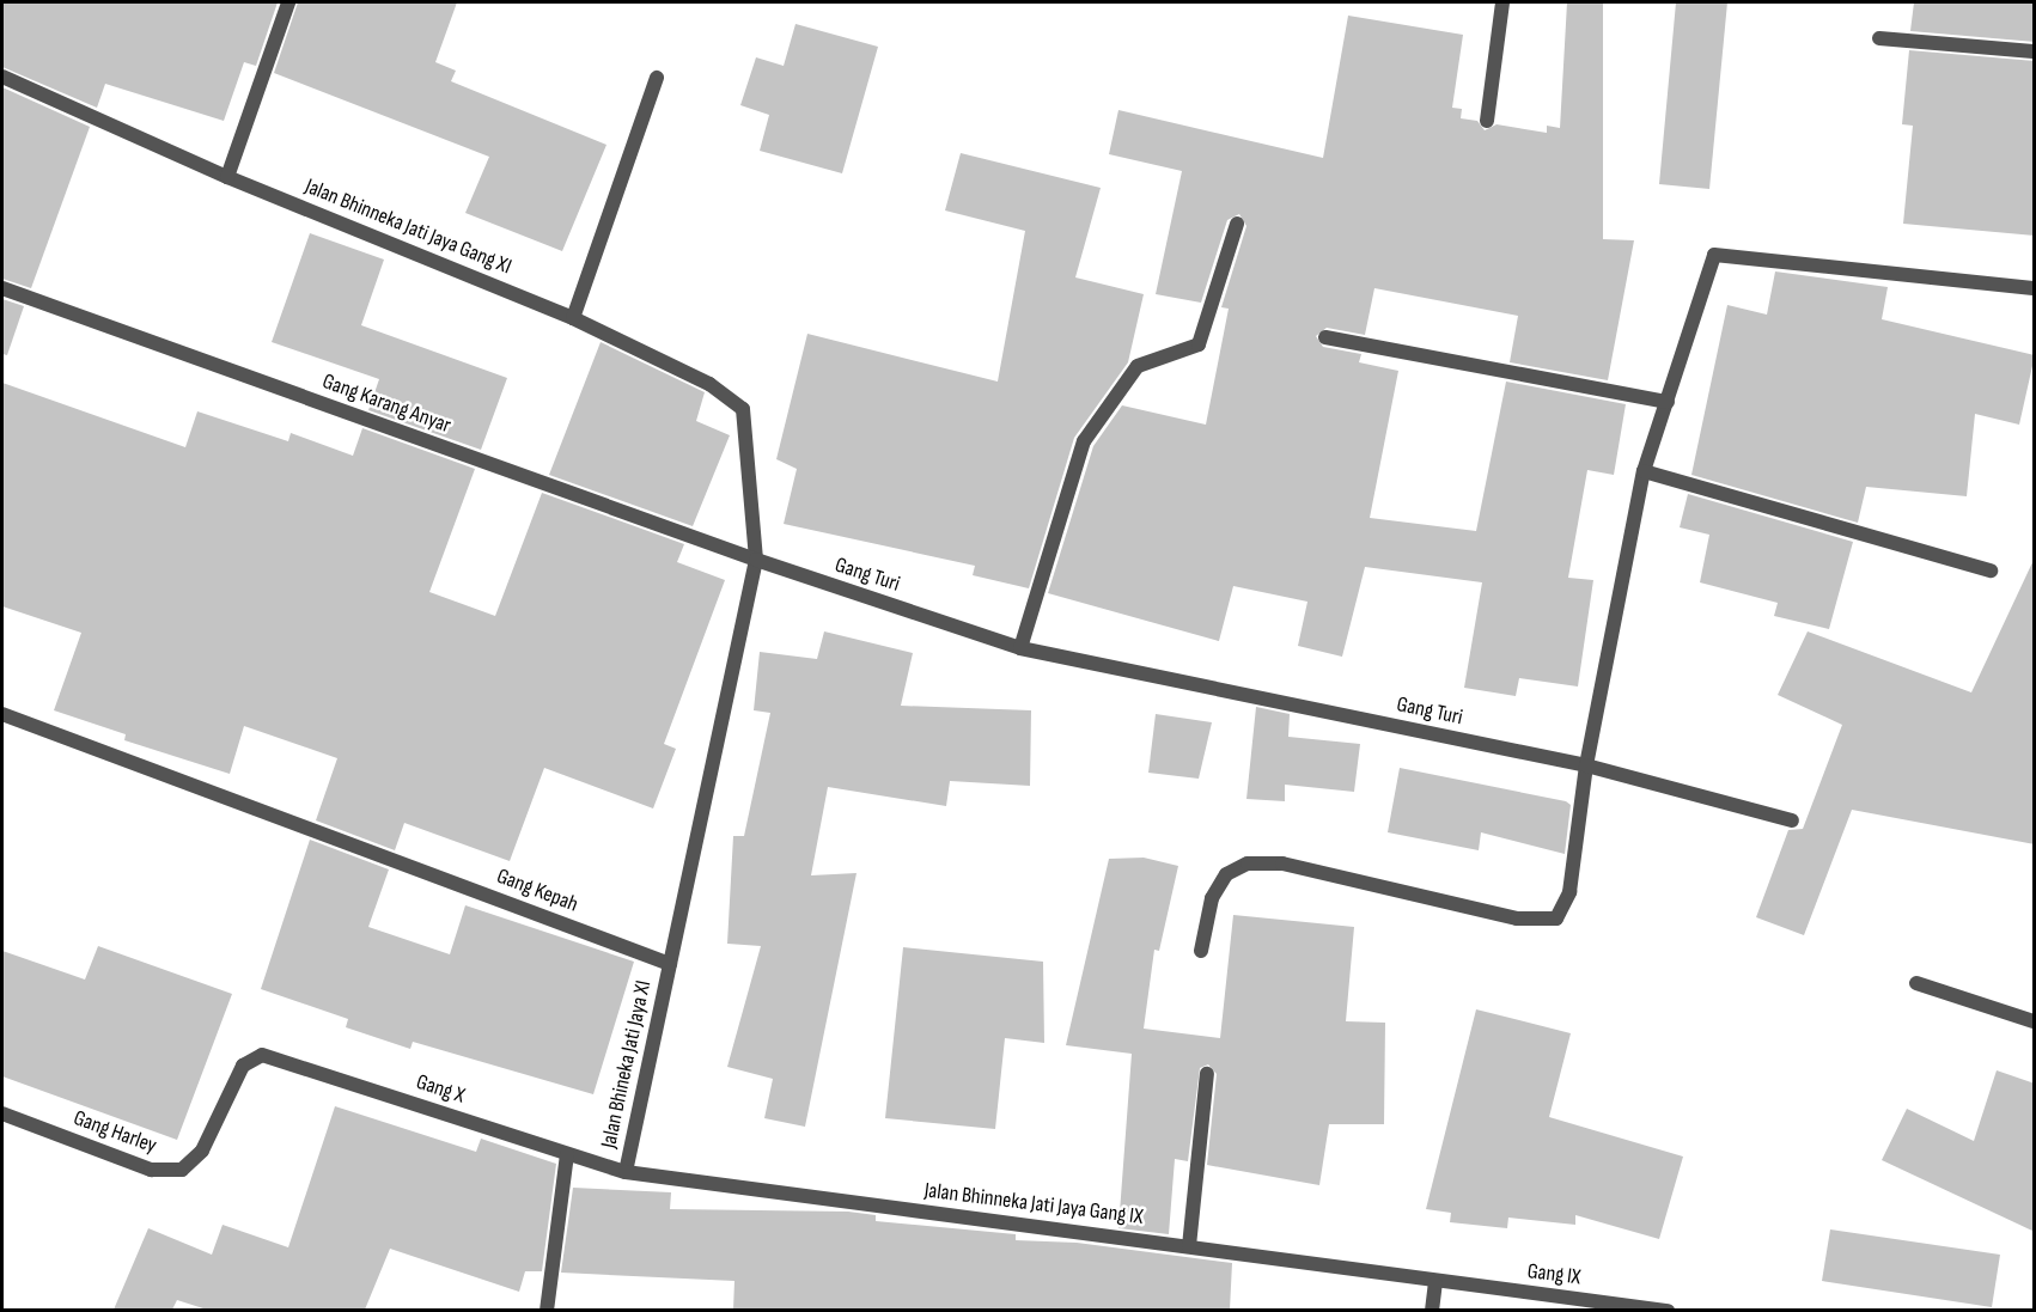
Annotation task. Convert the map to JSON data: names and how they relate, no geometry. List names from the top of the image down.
{
  "streets": {
    "street": [
      "Jalan Bhinneka Jati Jaya Gang XI",
      "Gang Karang Anyar",
      "Gang Turi",
      "Gang Kepah",
      "Jalan Bhineka Jati Jaya XI",
      "Gang X",
      "Gang Harley",
      "Jalan Bhinneka Jati Jaya Gang IX",
      "Gang IX"
    ]
  },
  "crossings": [
    ["Jalan Bhinneka Jati Jaya Gang XI", "Gang Karang Anyar"],
    ["Jalan Bhinneka Jati Jaya Gang XI", "Gang Turi"],
    ["Gang Karang Anyar", "Gang Turi"],
    ["Gang Kepah", "Jalan Bhineka Jati Jaya XI"],
    ["Jalan Bhineka Jati Jaya XI", "Gang X"],
    ["Jalan Bhineka Jati Jaya XI", "Jalan Bhinneka Jati Jaya Gang IX"],
    ["Gang X", "Gang Harley"],
    ["Gang X", "Jalan Bhinneka Jati Jaya Gang IX"],
    ["Jalan Bhinneka Jati Jaya Gang IX", "Gang IX"]
  ]
}
